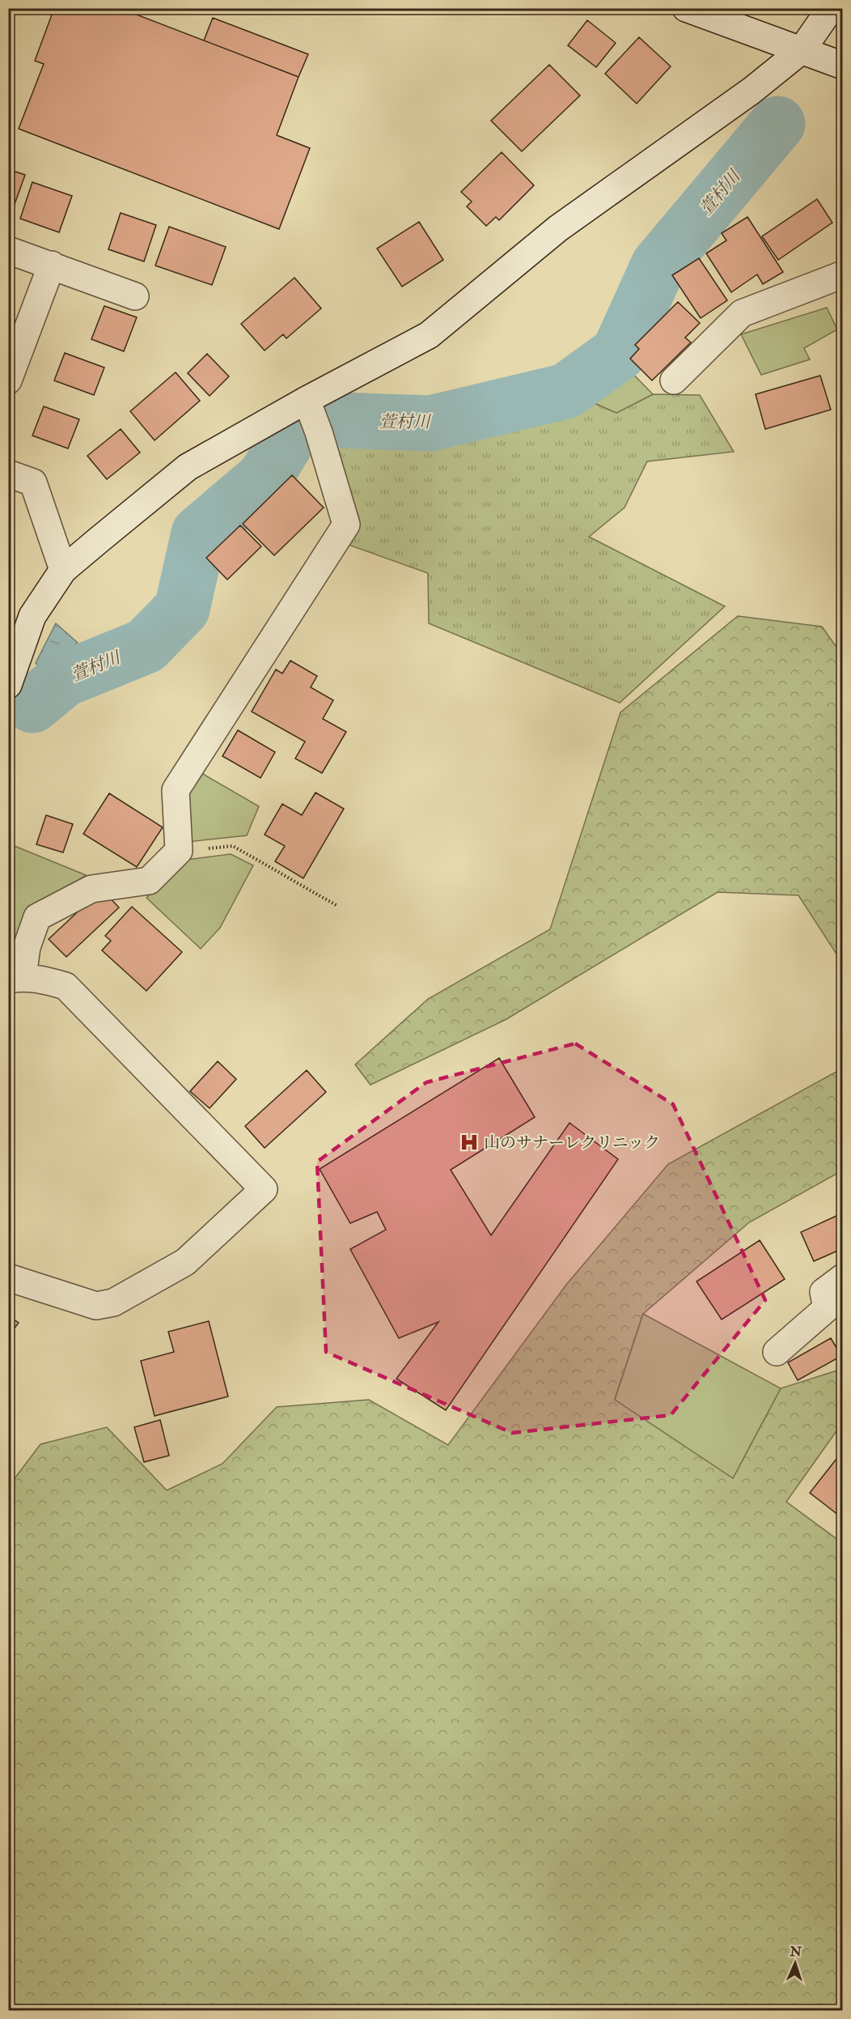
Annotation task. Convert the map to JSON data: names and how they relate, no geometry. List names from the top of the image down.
{
  "water": ["萱村川"],
  "places": {
    "hospital": ["山のサナーレクリニック"]
  },
  "north": "top"
}
